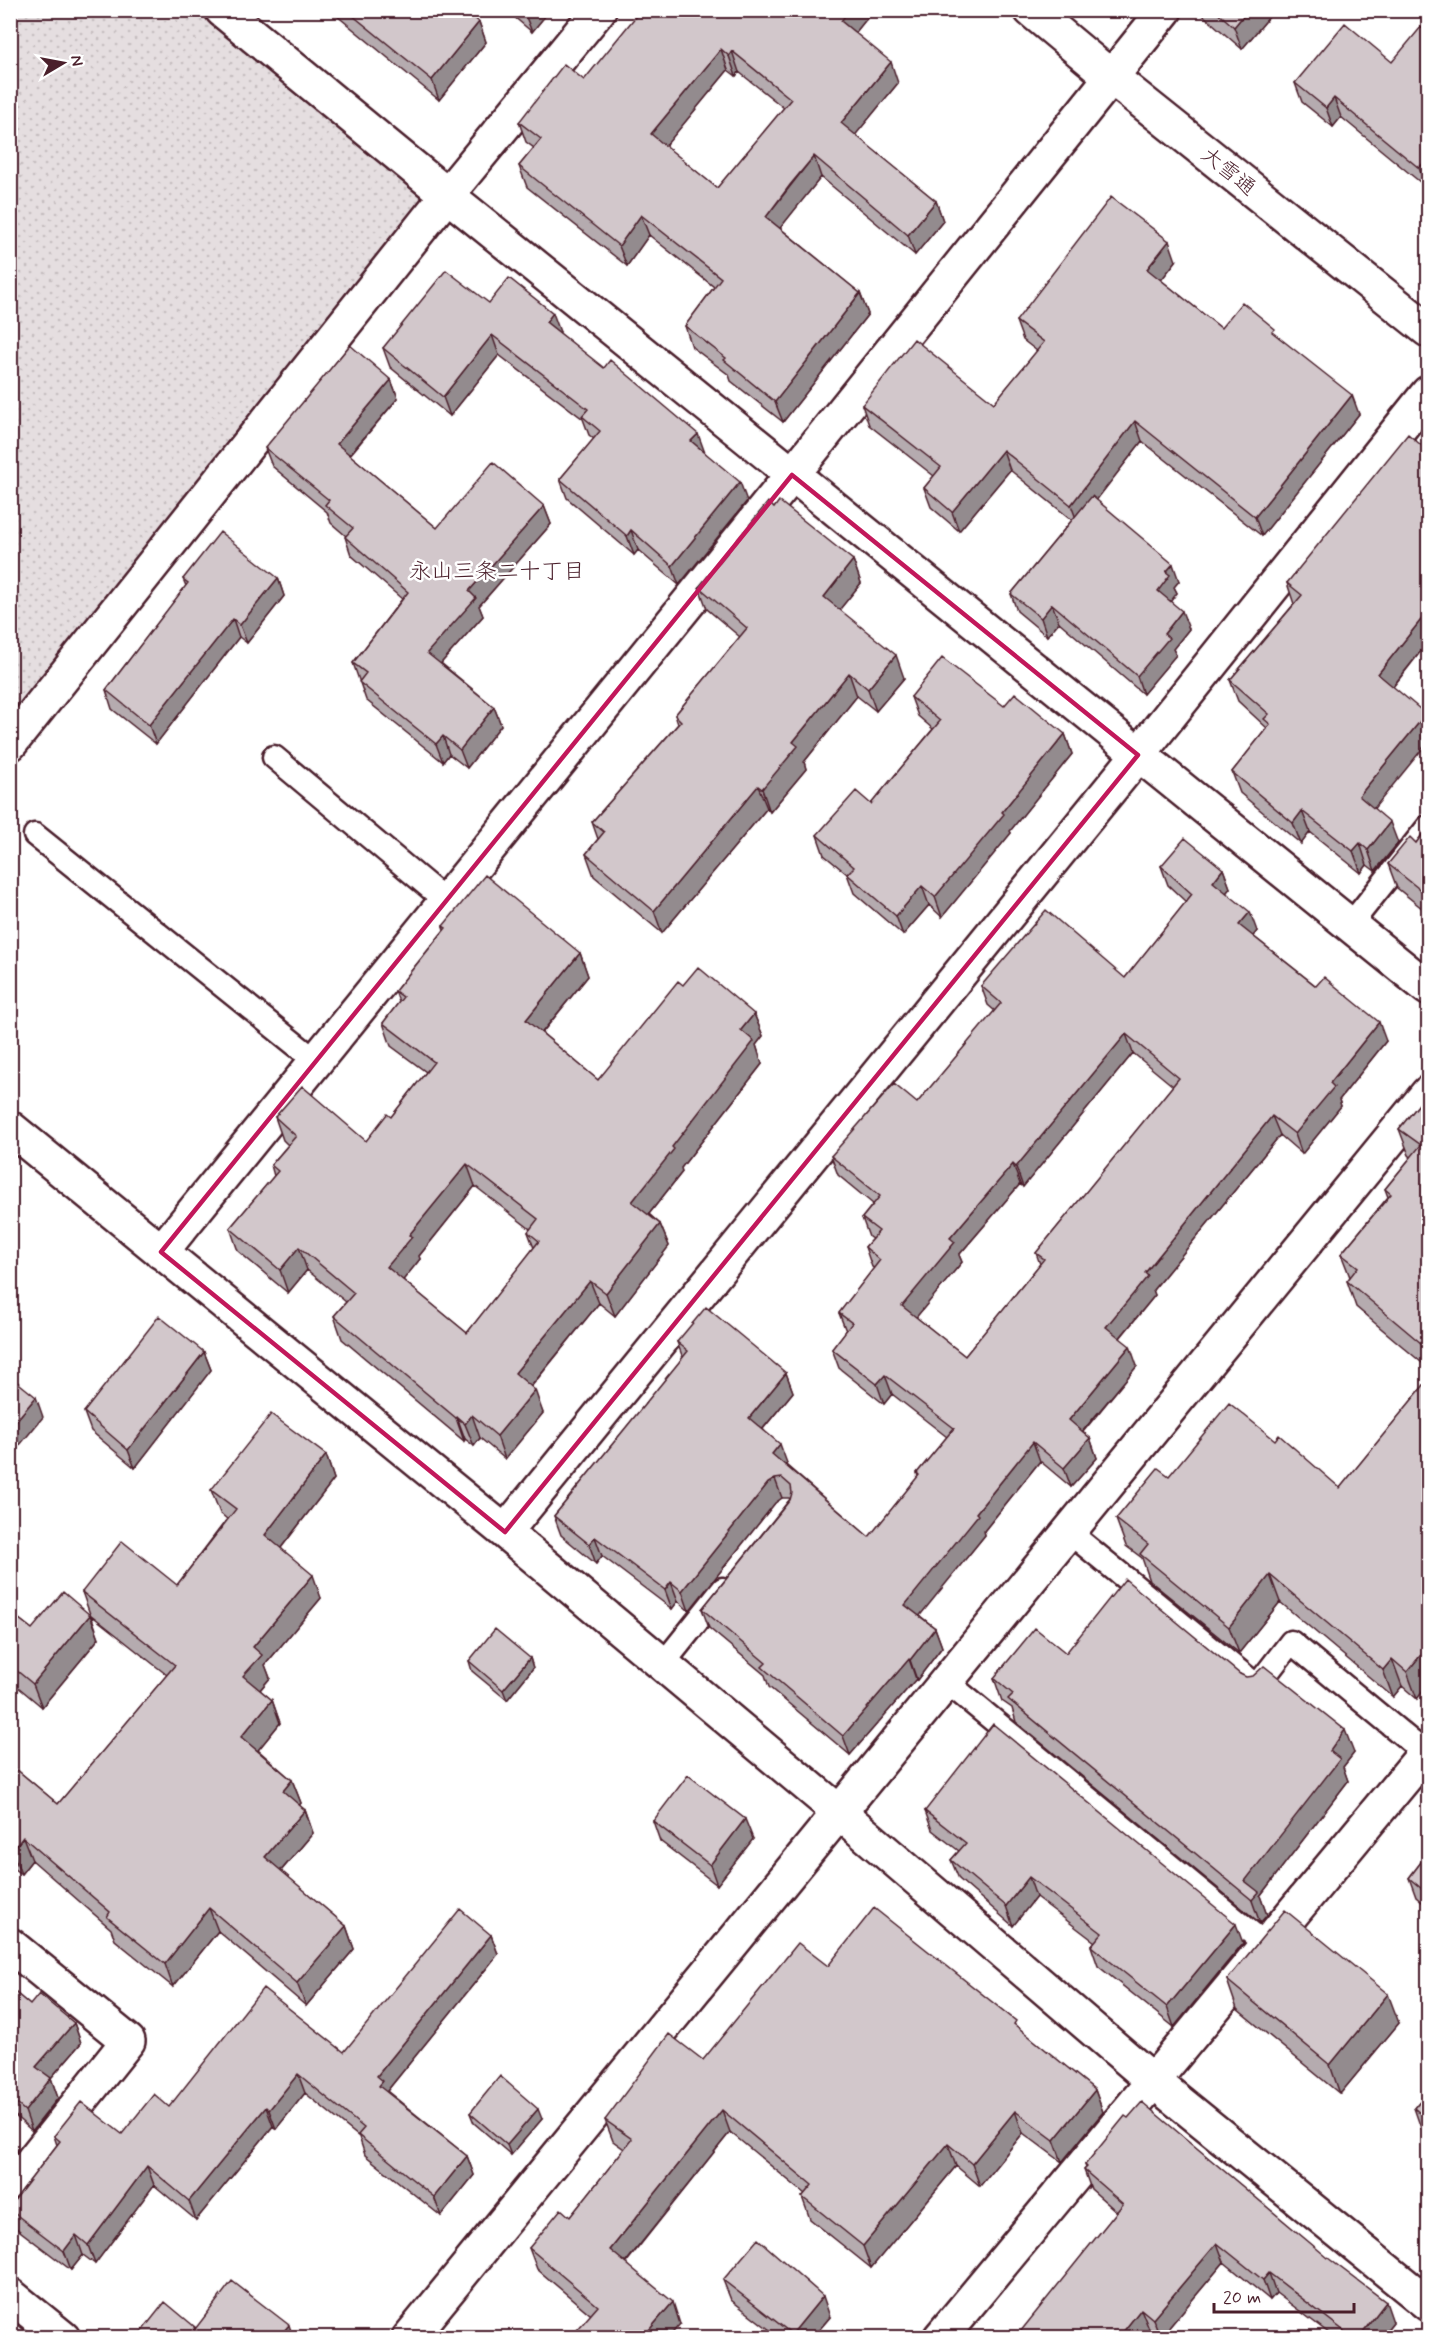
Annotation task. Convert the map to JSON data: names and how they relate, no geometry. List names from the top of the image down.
{
  "streets": {
    "main road": ["大雪通"]
  },
  "districts": ["永山三条二十丁目"],
  "scale_bar": "20 m",
  "north": "right"
}
